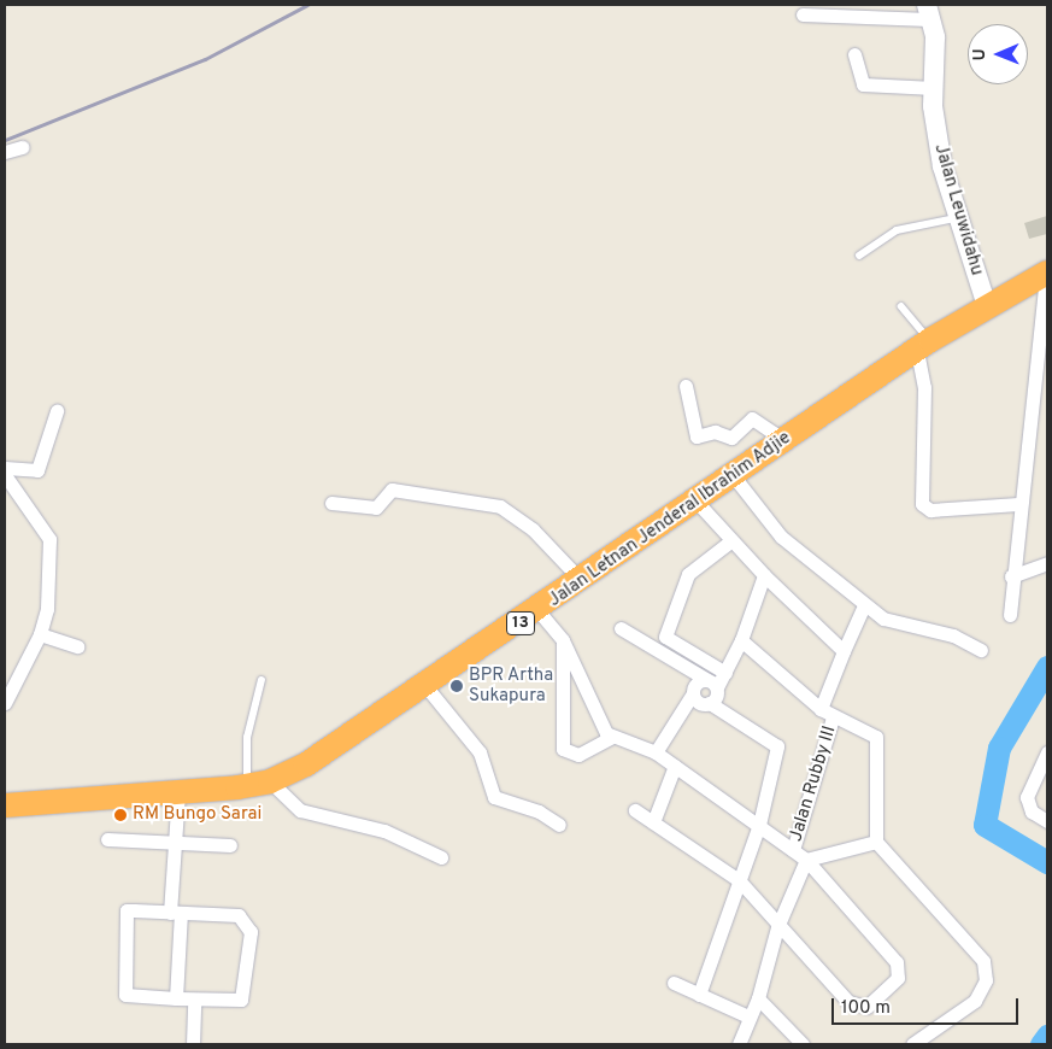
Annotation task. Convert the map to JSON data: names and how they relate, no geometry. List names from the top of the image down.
{
  "streets": {
    "highway": ["Jalan Letnan Jenderal Ibrahim Adjie", "13"],
    "street": ["Jalan Leuwidahu", "Jalan Rubby III"]
  },
  "crossings": [
    ["Jalan Leuwidahu", "Jalan Letnan Jenderal Ibrahim Adjie"],
    ["Jalan Leuwidahu", "13"],
    ["Jalan Letnan Jenderal Ibrahim Adjie", "13"]
  ],
  "places": ["BPR Artha Sukapura", "RM Bungo Sarai"],
  "scale_bar": "100 m",
  "north": "left"
}
